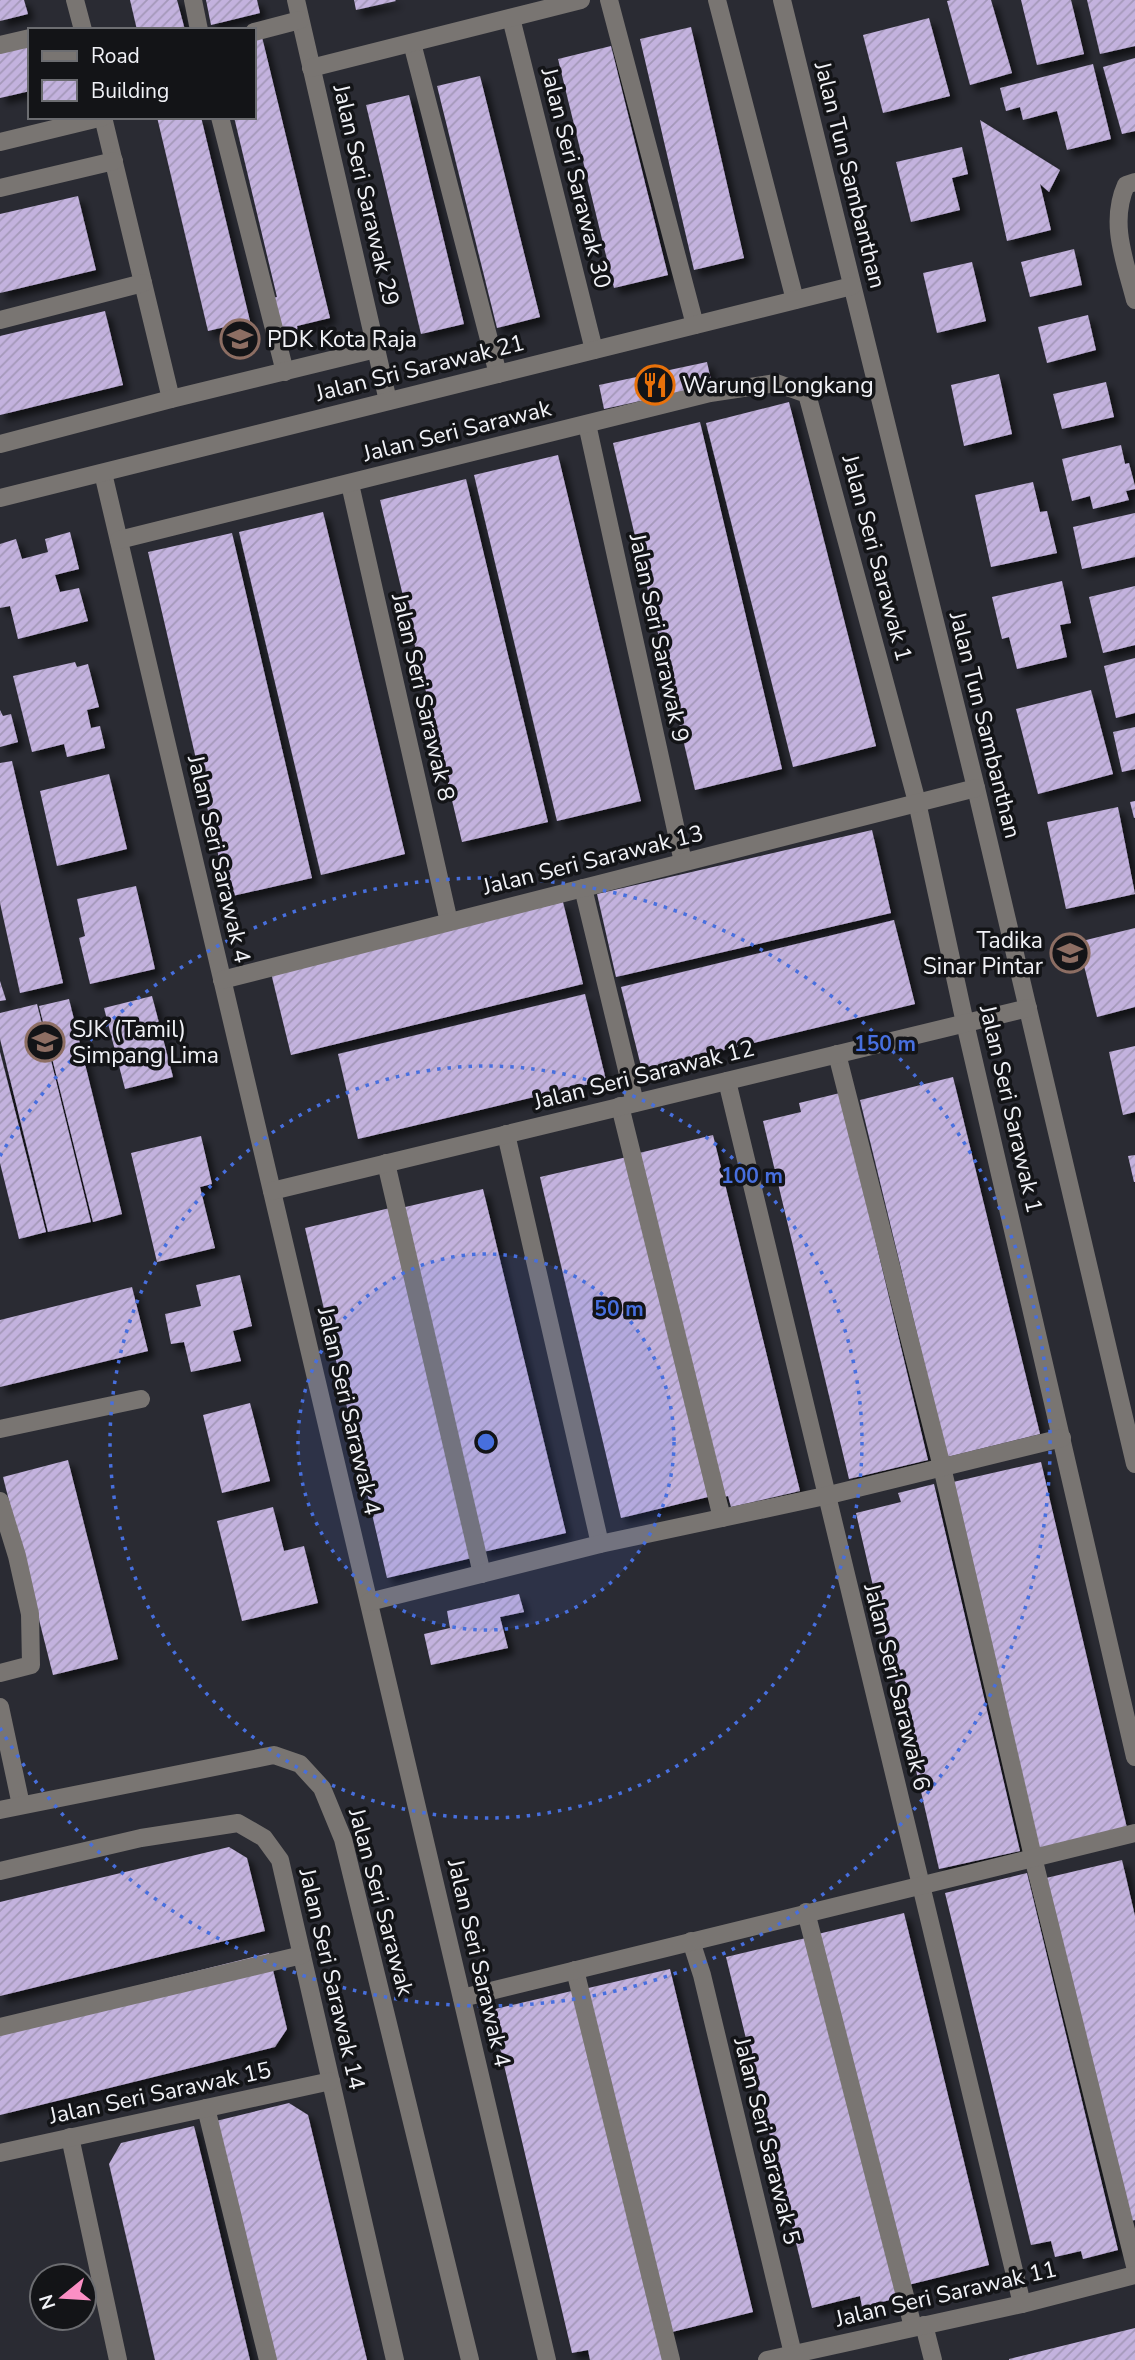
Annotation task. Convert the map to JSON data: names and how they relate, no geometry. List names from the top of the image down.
{
  "streets": {
    "street": [
      "Jalan Tun Sambanthan",
      "Jalan Seri Sarawak 30",
      "Jalan Seri Sarawak 29",
      "Jalan Sri Sarawak 21",
      "Jalan Seri Sarawak",
      "Jalan Seri Sarawak 1",
      "Jalan Seri Sarawak 9",
      "Jalan Seri Sarawak 8",
      "Jalan Seri Sarawak 4",
      "Jalan Seri Sarawak 13",
      "Jalan Seri Sarawak 12",
      "Jalan Seri Sarawak 6",
      "Jalan Seri Sarawak 14",
      "Jalan Seri Sarawak 15",
      "Jalan Seri Sarawak 5",
      "Jalan Seri Sarawak 11"
    ]
  },
  "crossings": [
    ["Jalan Tun Sambanthan", "Jalan Sri Sarawak 21"],
    ["Jalan Tun Sambanthan", "Jalan Seri Sarawak 13"],
    ["Jalan Tun Sambanthan", "Jalan Seri Sarawak 12"],
    ["Jalan Seri Sarawak 30", "Jalan Sri Sarawak 21"],
    ["Jalan Seri Sarawak 29", "Jalan Sri Sarawak 21"],
    ["Jalan Sri Sarawak 21", "Jalan Seri Sarawak 4"],
    ["Jalan Seri Sarawak", "Jalan Seri Sarawak 1"],
    ["Jalan Seri Sarawak", "Jalan Seri Sarawak 9"],
    ["Jalan Seri Sarawak", "Jalan Seri Sarawak 8"],
    ["Jalan Seri Sarawak", "Jalan Seri Sarawak 4"],
    ["Jalan Seri Sarawak 1", "Jalan Seri Sarawak 13"],
    ["Jalan Seri Sarawak 1", "Jalan Seri Sarawak 12"],
    ["Jalan Seri Sarawak 9", "Jalan Seri Sarawak 13"],
    ["Jalan Seri Sarawak 8", "Jalan Seri Sarawak 13"],
    ["Jalan Seri Sarawak 4", "Jalan Seri Sarawak 13"],
    ["Jalan Seri Sarawak 4", "Jalan Seri Sarawak 12"],
    ["Jalan Seri Sarawak 12", "Jalan Seri Sarawak 6"],
    ["Jalan Seri Sarawak 6", "Jalan Seri Sarawak 11"],
    ["Jalan Seri Sarawak 14", "Jalan Seri Sarawak 15"],
    ["Jalan Seri Sarawak 5", "Jalan Seri Sarawak 11"]
  ],
  "places": {
    "school or university": ["PDK Kota Raja", "Tadika Sinar Pintar", "SJK (Tamil) Simpang Lima"],
    "restaurant": ["Warung Longkang"]
  },
  "legend": ["Road", "Building"],
  "north": "left",
  "rings": ["150 m", "100 m", "50 m"]
}
